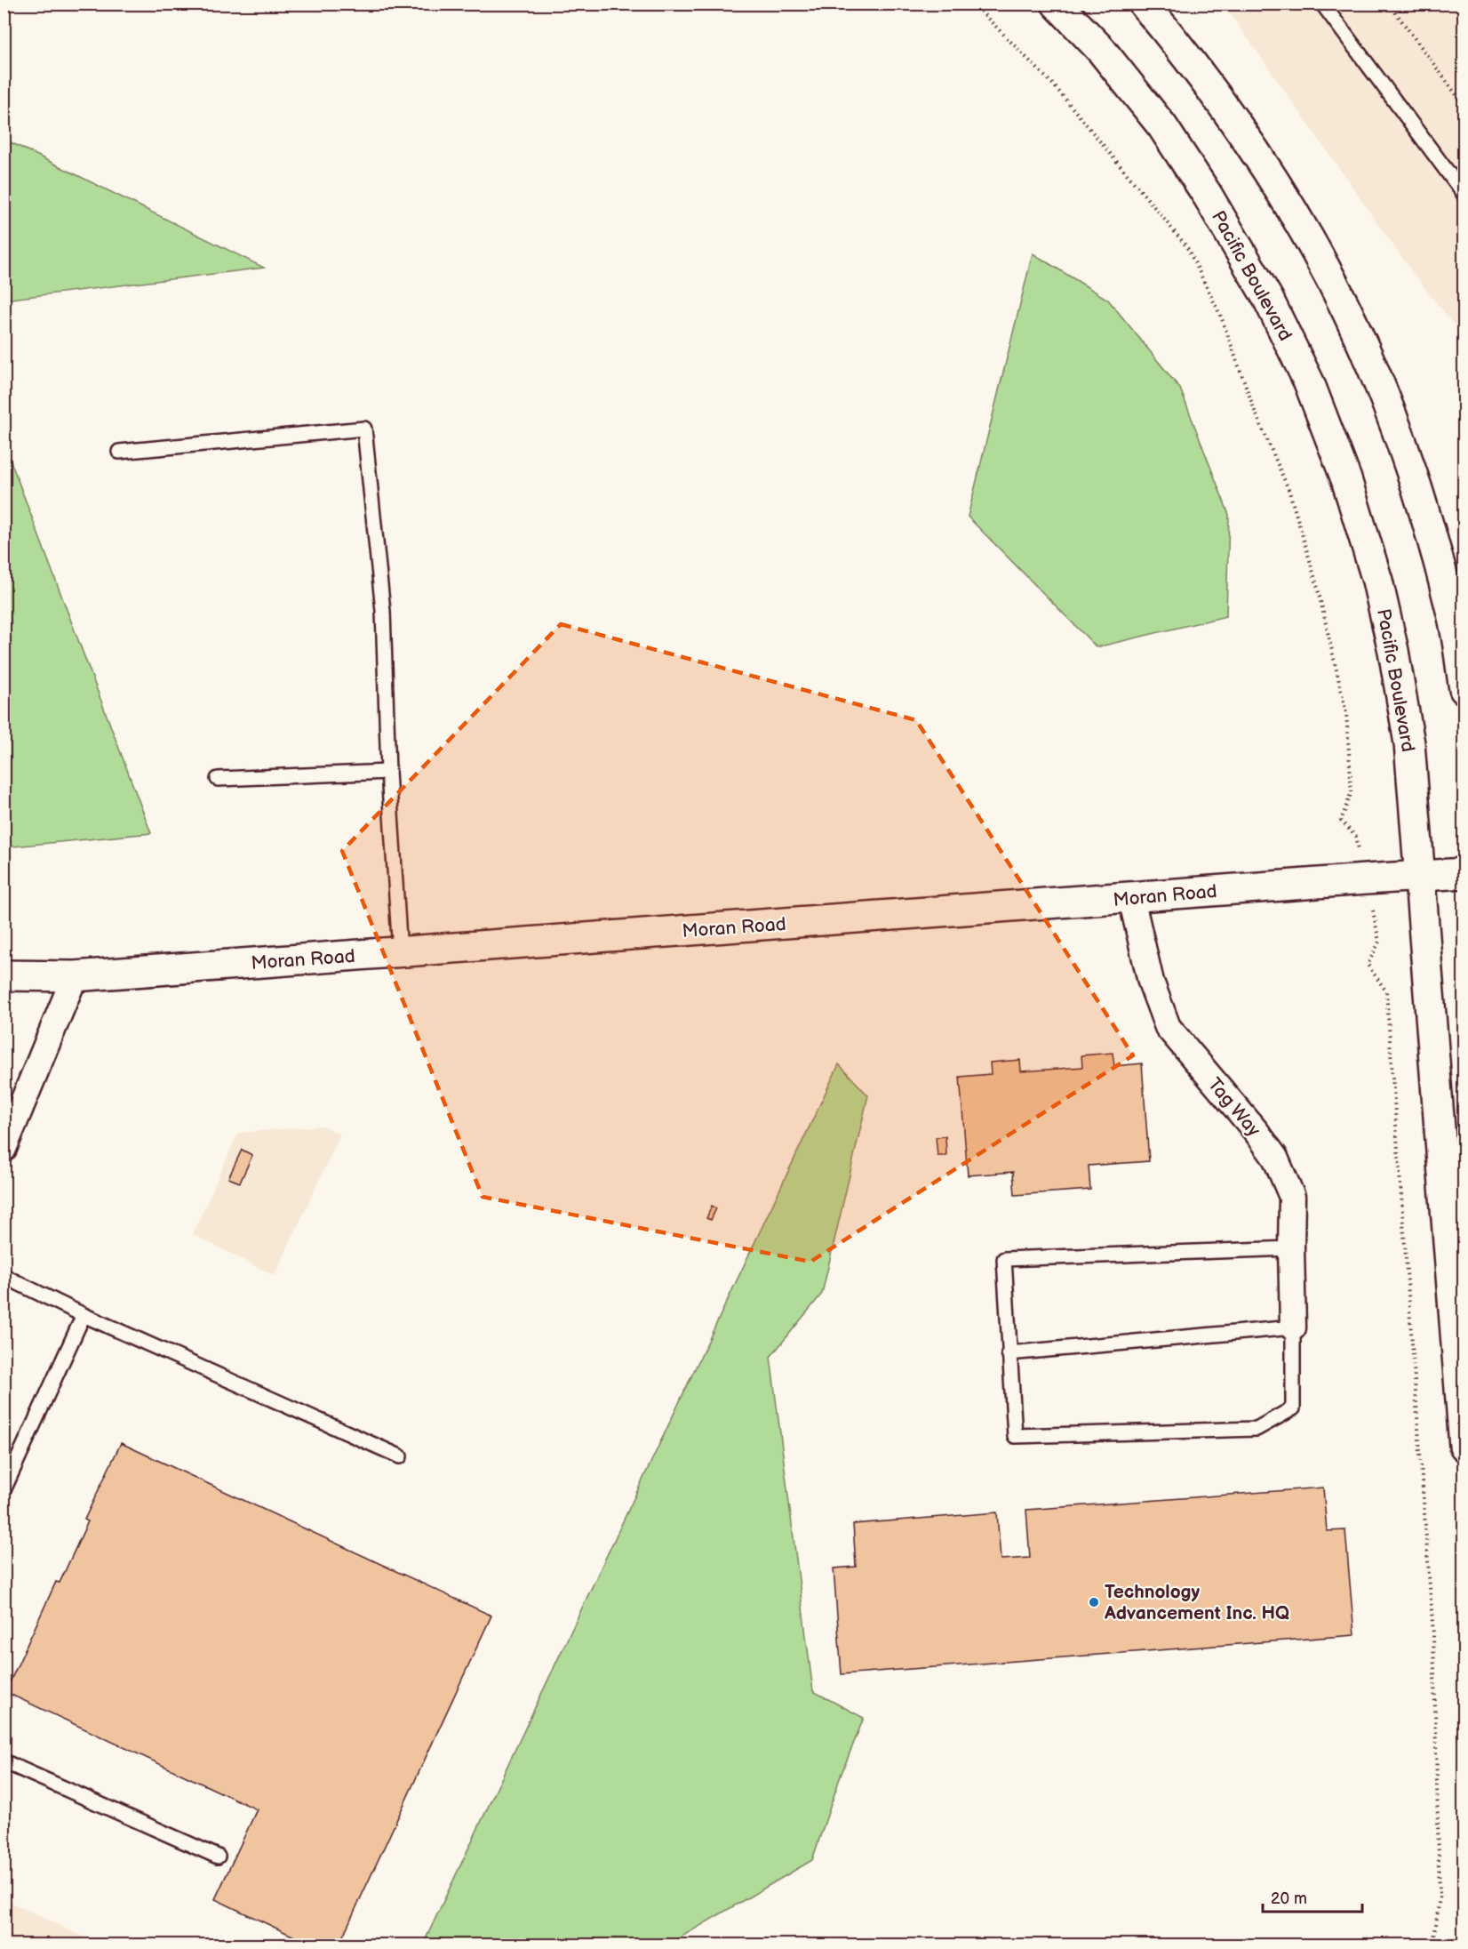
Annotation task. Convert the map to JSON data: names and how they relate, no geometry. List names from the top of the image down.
{
  "streets": {
    "main road": ["Pacific Boulevard", "Moran Road"],
    "street": ["Tag Way"]
  },
  "crossings": [
    ["Pacific Boulevard", "Moran Road"],
    ["Moran Road", "Tag Way"]
  ],
  "places": ["Technology Advancement Inc. HQ"],
  "scale_bar": "20 m"
}
